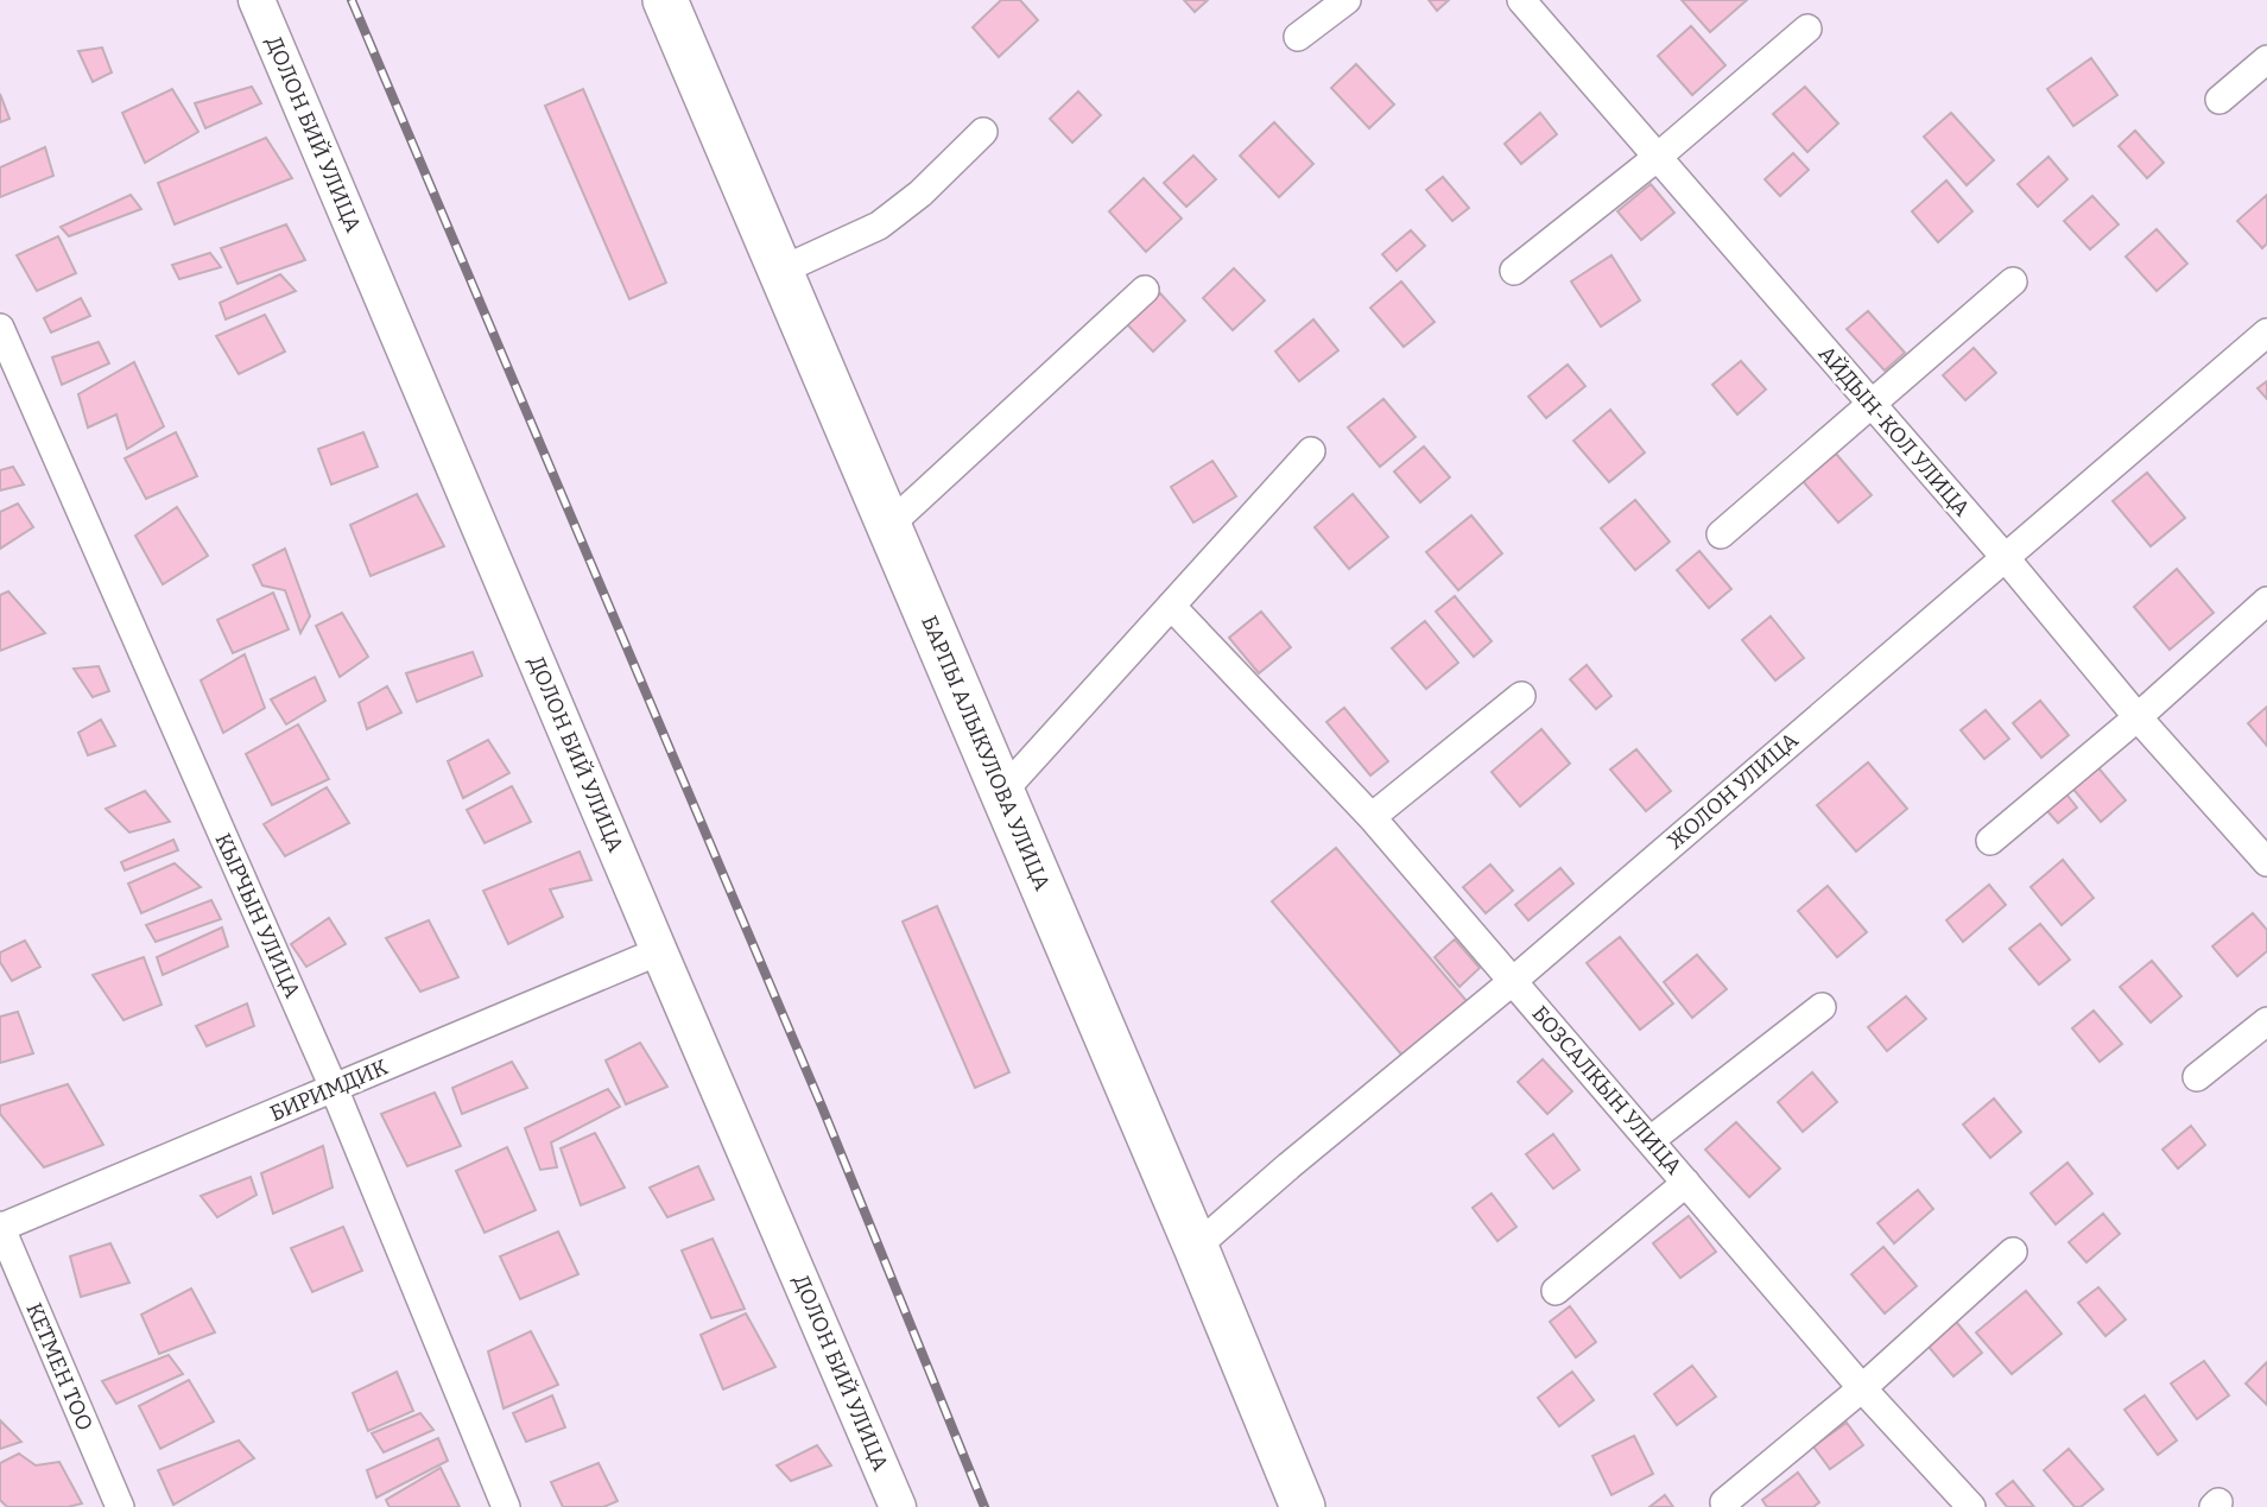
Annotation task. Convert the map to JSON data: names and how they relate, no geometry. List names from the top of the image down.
{
  "streets": {
    "main road": ["БАРПЫ АЛЫКУЛОВА УЛИЦА"],
    "street": [
      "ДОЛОН БИЙ УЛИЦА",
      "АЙДЫН-КОЛ УЛИЦА",
      "ЖОЛОН УЛИЦА",
      "КЫРЧЫН УЛИЦА",
      "БИРИМДИК",
      "БОЗСАЛКЫН УЛИЦА",
      "КЕТМЕН ТОО"
    ]
  },
  "crossings": [
    ["ДОЛОН БИЙ УЛИЦА", "БИРИМДИК"],
    ["АЙДЫН-КОЛ УЛИЦА", "ЖОЛОН УЛИЦА"],
    ["БАРПЫ АЛЫКУЛОВА УЛИЦА", "ЖОЛОН УЛИЦА"],
    ["ЖОЛОН УЛИЦА", "БОЗСАЛКЫН УЛИЦА"],
    ["КЫРЧЫН УЛИЦА", "БИРИМДИК"],
    ["БИРИМДИК", "КЕТМЕН ТОО"]
  ]
}
